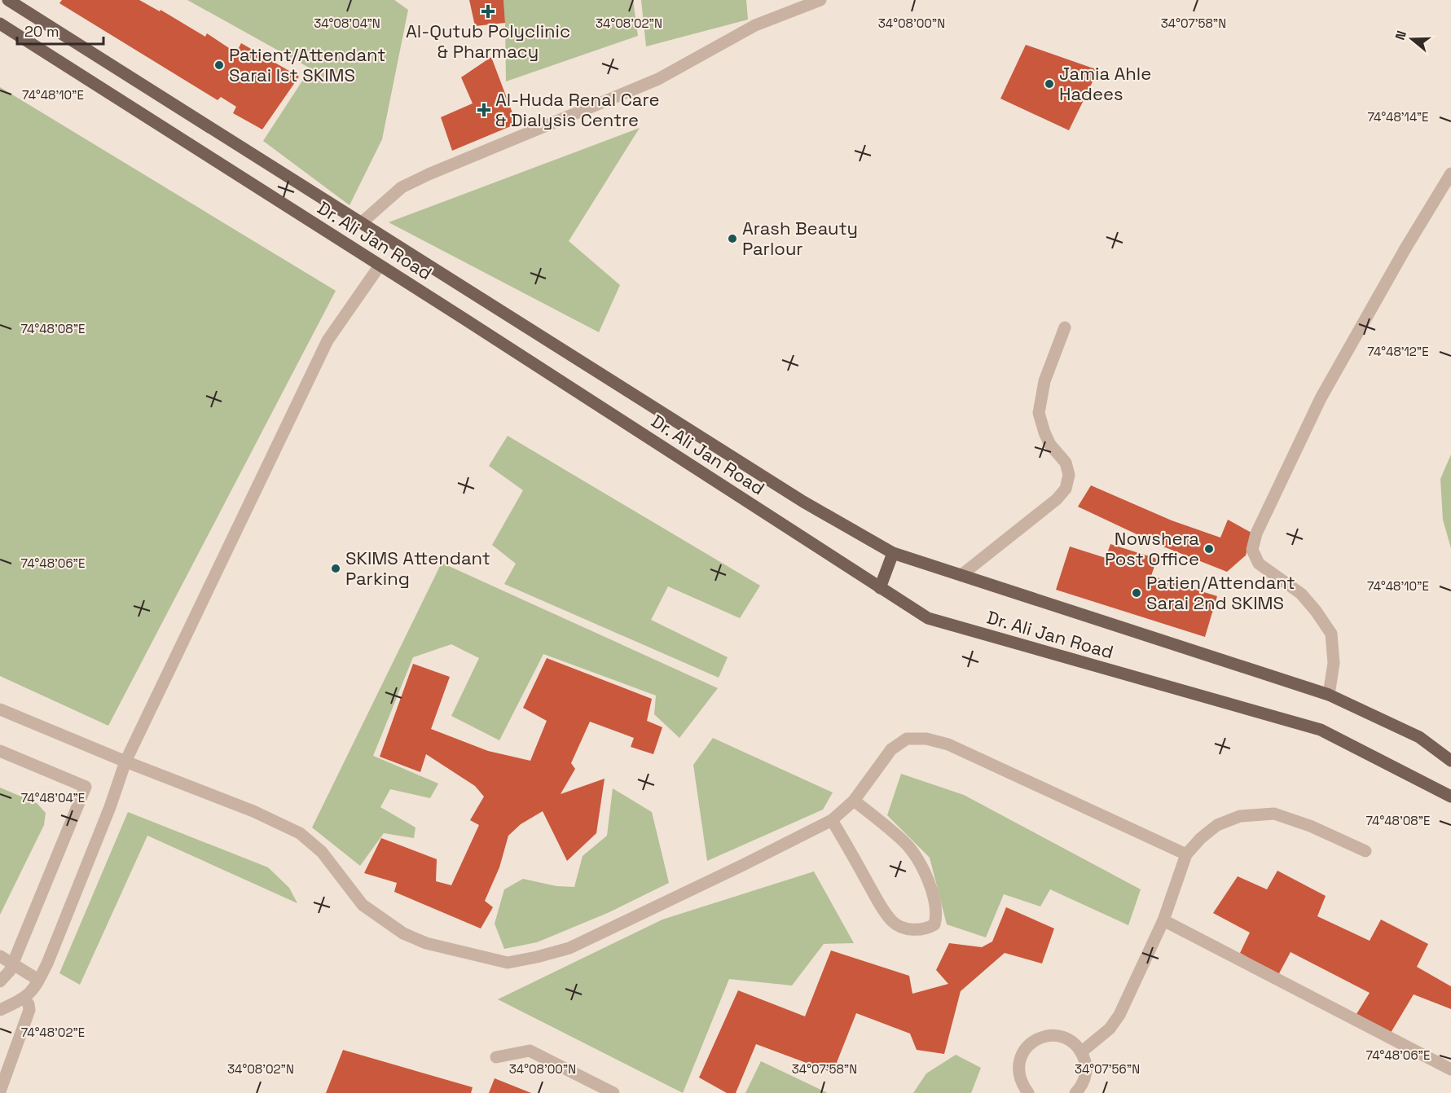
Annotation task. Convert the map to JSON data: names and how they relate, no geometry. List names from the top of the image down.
{
  "streets": {
    "main road": ["Dr. Ali Jan Road"]
  },
  "places": {
    "health": ["Al-Qutub Polyclinic & Pharmacy", "Al-Huda Renal Care & Dialysis Centre"],
    "other": [
      "Patient/Attendant Sarai Ist SKIMS",
      "Jamia Ahle Hadees",
      "Arash Beauty Parlour",
      "Nowshera Post Office",
      "SKIMS Attendant Parking",
      "Patien/Attendant Sarai 2nd SKIMS"
    ]
  },
  "scale_bar": "20 m",
  "north": "left",
  "coordinates": [
    "34°08'04\"N",
    "34°08'02\"N",
    "34°08'00\"N",
    "34°07'58\"N",
    "74°48'10\"E",
    "74°48'14\"E",
    "74°48'08\"E",
    "74°48'12\"E",
    "74°48'06\"E",
    "74°48'04\"E",
    "74°48'02\"E",
    "34°07'56\"N"
  ]
}
